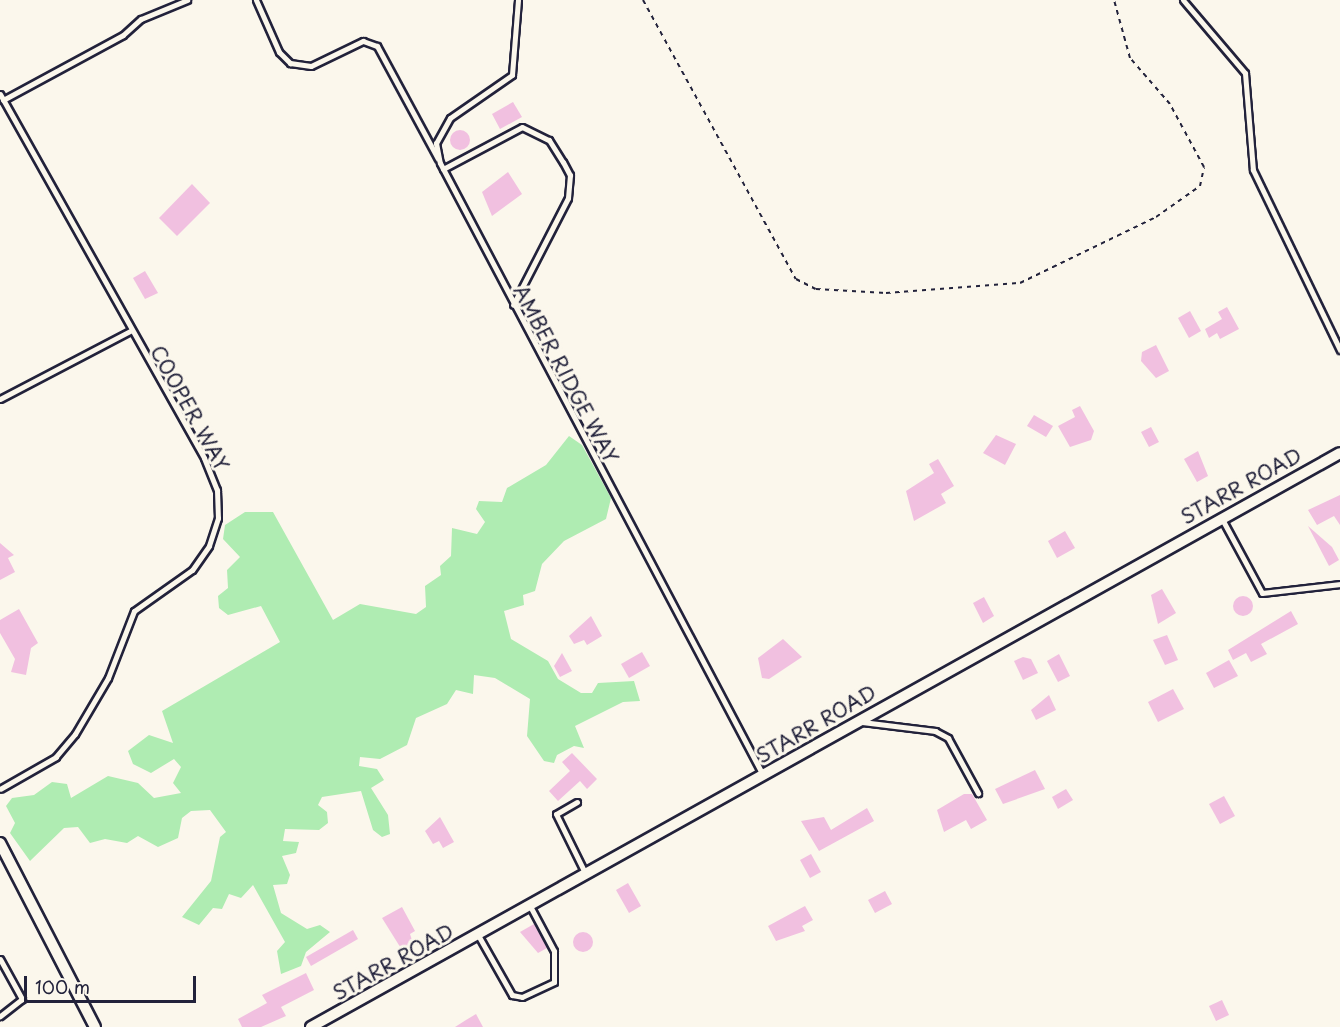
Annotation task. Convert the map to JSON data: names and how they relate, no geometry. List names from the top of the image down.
{
  "streets": {
    "street": ["STARR ROAD"],
    "lane": ["AMBER RIDGE WAY", "COOPER WAY"]
  },
  "crossings": [
    ["AMBER RIDGE WAY", "STARR ROAD"]
  ],
  "scale_bar": "100 m"
}
